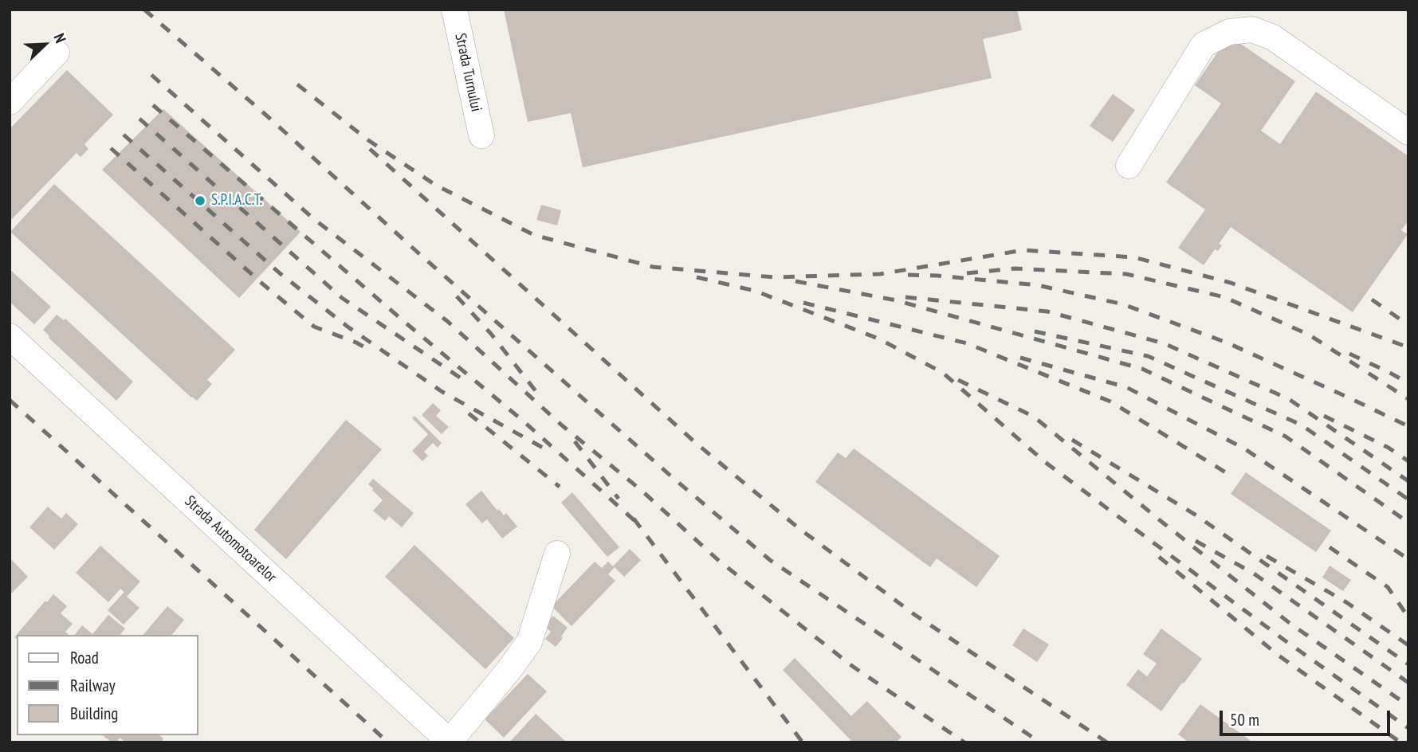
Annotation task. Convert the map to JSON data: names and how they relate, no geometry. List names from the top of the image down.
{
  "streets": {
    "street": ["Strada Turnului", "Strada Automotoarelor"]
  },
  "places": ["S.P.I.A.C.T."],
  "legend": ["Road", "Railway", "Building"],
  "scale_bar": "50 m",
  "north": "top right"
}
